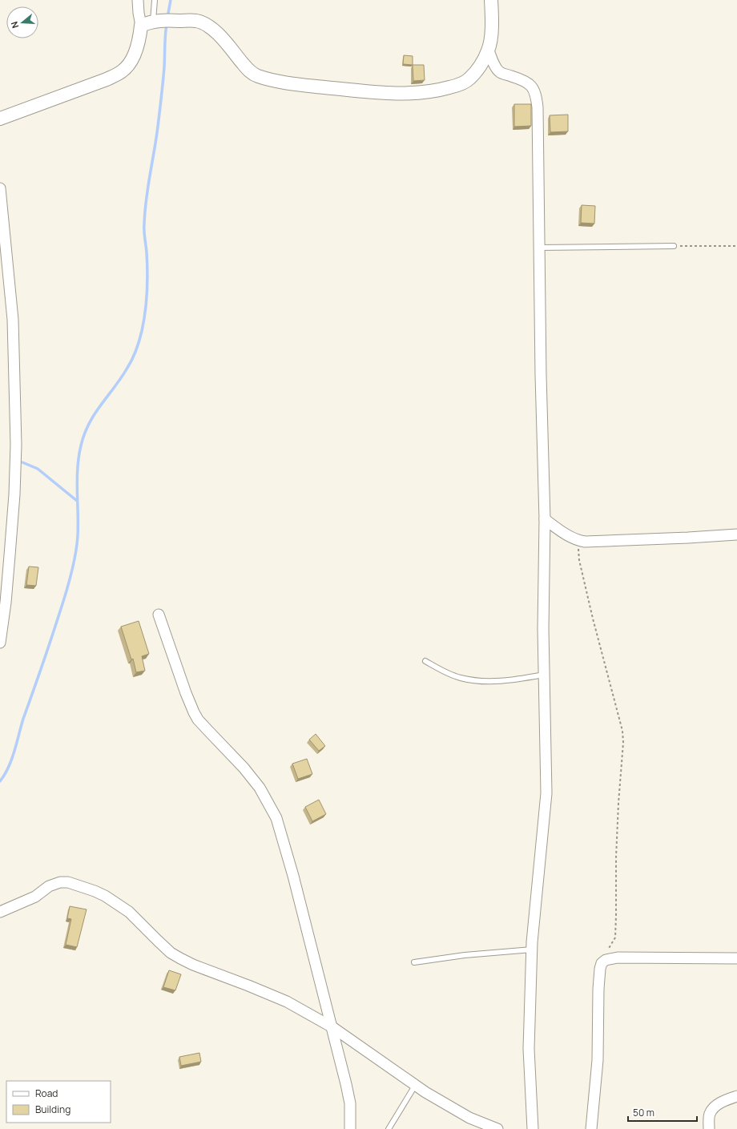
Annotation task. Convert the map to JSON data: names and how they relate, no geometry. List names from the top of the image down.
{
  "legend": ["Road", "Building"],
  "scale_bar": "50 m",
  "north": "left"
}
